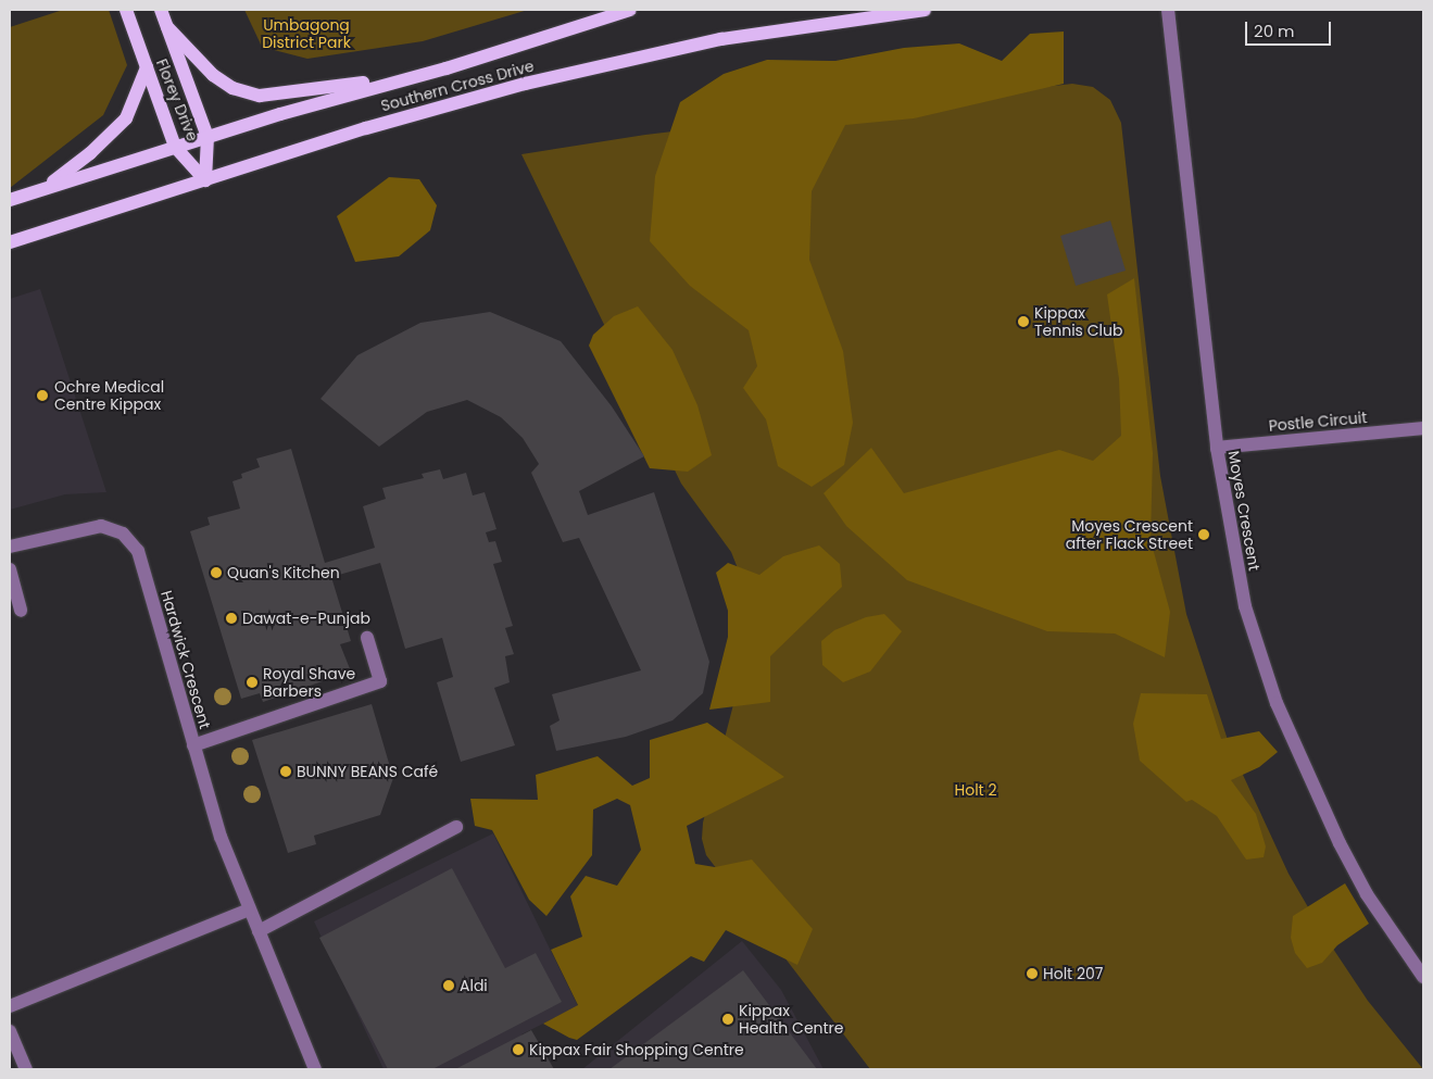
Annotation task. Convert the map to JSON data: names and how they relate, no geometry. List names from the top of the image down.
{
  "streets": {
    "main road": ["Southern Cross Drive", "Florey Drive"],
    "street": ["Postle Circuit", "Moyes Crescent", "Hardwick Crescent"]
  },
  "crossings": [
    ["Southern Cross Drive", "Florey Drive"],
    ["Postle Circuit", "Moyes Crescent"]
  ],
  "parks": ["Umbagong District Park", "Holt 2"],
  "places": [
    "Kippax Tennis Club",
    "Ochre Medical Centre Kippax",
    "Moyes Crescent after Flack Street",
    "Quan's Kitchen",
    "Dawat-e-Punjab",
    "Royal Shave Barbers",
    "BUNNY BEANS Café",
    "Holt 207",
    "Aldi",
    "Kippax Health Centre",
    "Kippax Fair Shopping Centre"
  ],
  "scale_bar": "20 m"
}
